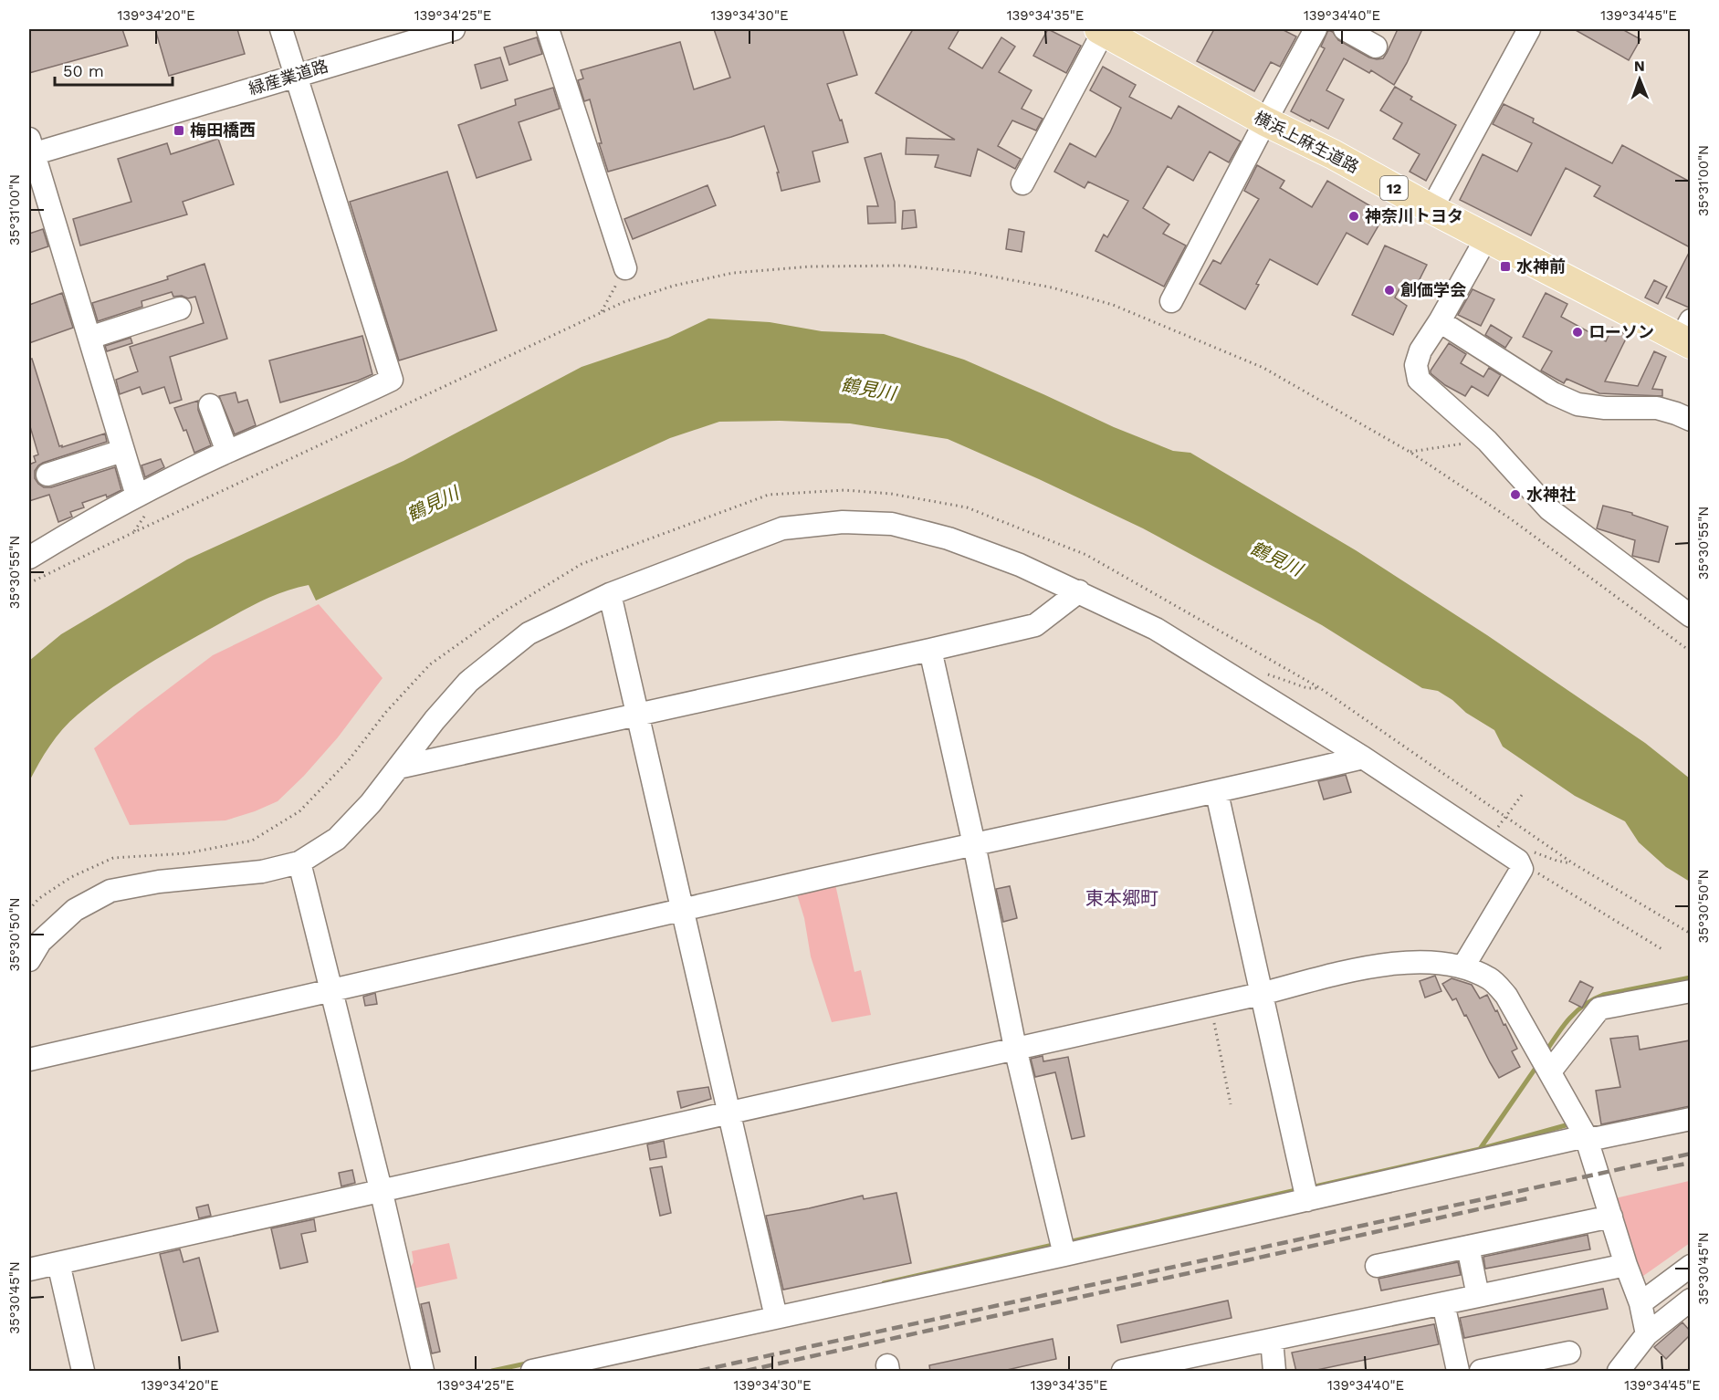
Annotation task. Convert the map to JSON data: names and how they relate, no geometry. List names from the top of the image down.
{
  "streets": {
    "main road": ["横浜上麻生道路", "12"],
    "street": ["緑産業道路"]
  },
  "districts": ["東本郷町"],
  "water": ["鶴見川"],
  "places": {
    "transit": ["梅田橋西", "水神前"],
    "other": [
      "神奈川トヨタ",
      "創価学会",
      "ローソン",
      "水神社"
    ]
  },
  "scale_bar": "50 m",
  "north": "top",
  "coordinates": [
    "139°34'20\"E",
    "139°34'25\"E",
    "139°34'30\"E",
    "139°34'35\"E",
    "139°34'40\"E",
    "139°34'45\"E",
    "35°31'00\"N",
    "35°30'55\"N",
    "35°30'50\"N",
    "35°30'45\"N"
  ]
}
